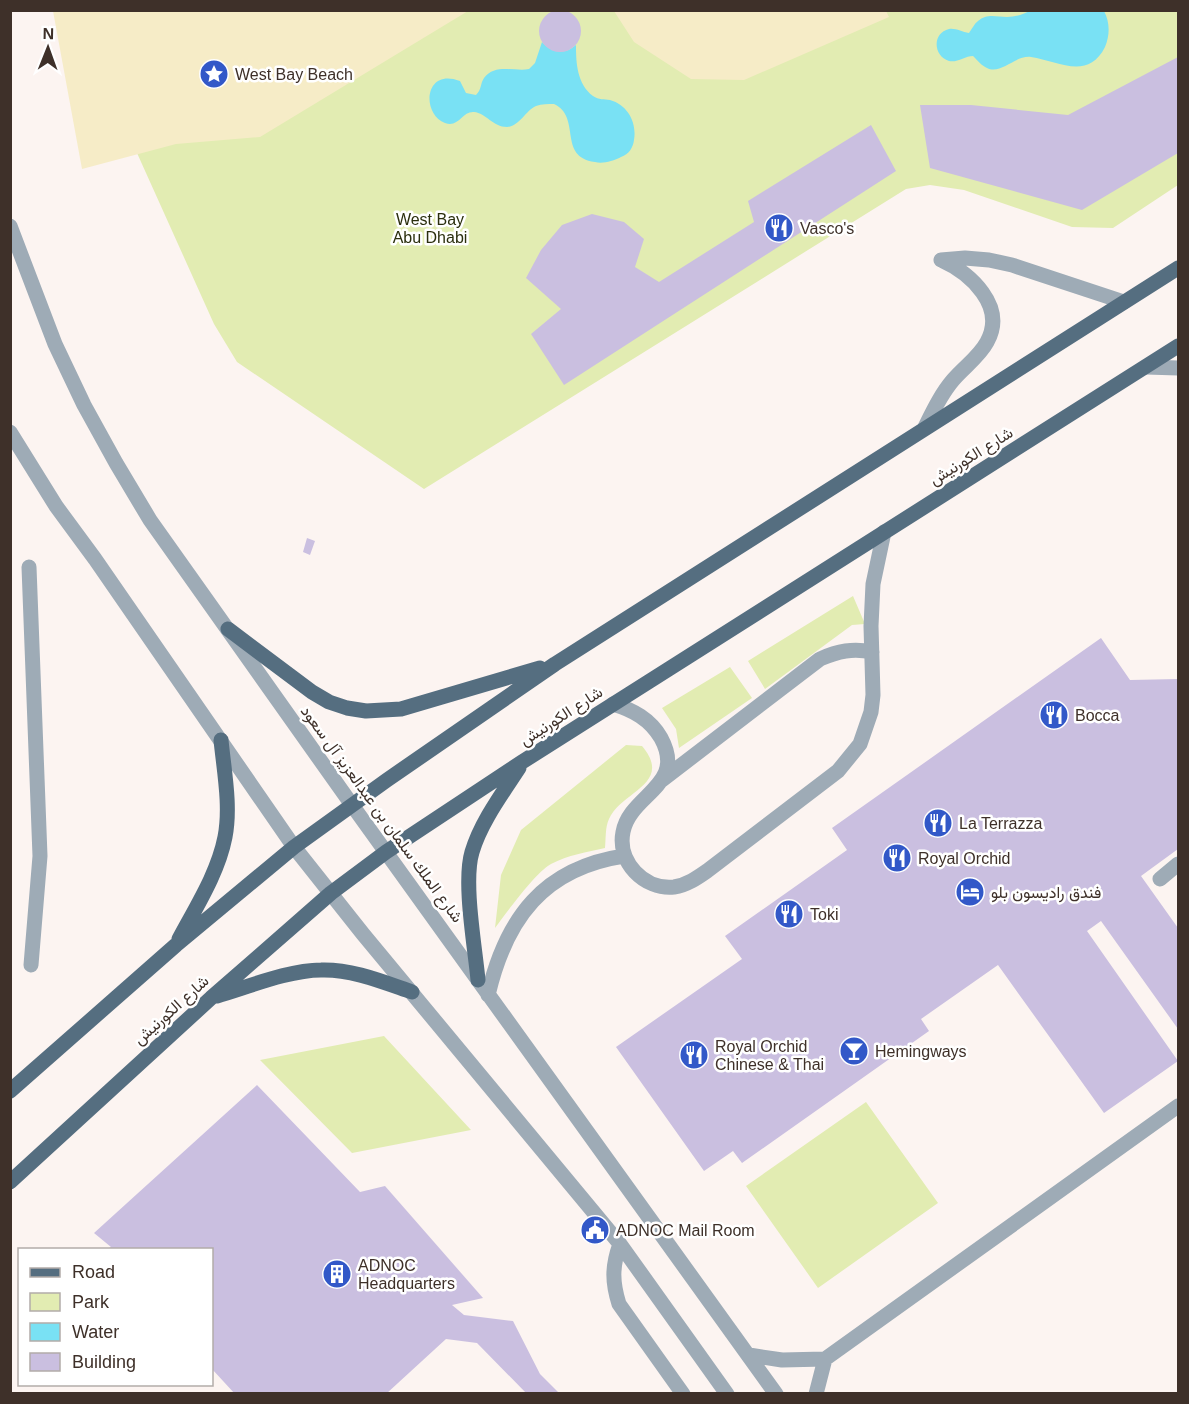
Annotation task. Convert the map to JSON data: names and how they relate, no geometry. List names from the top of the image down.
{
  "streets": {
    "main road": ["شارع الكورنيش"],
    "street": ["شارع الملك سلمان بن عبدالعزيز آل سعود"]
  },
  "crossings": [
    ["شارع الكورنيش", "شارع الملك سلمان بن عبدالعزيز آل سعود"]
  ],
  "parks": ["West Bay Abu Dhabi"],
  "places": {
    "place": ["West Bay Beach"],
    "restaurant": [
      "Vasco's",
      "Bocca",
      "La Terrazza",
      "Royal Orchid",
      "Toki",
      "Royal Orchid Chinese & Thai"
    ],
    "hotel": ["فندق راديسون بلو"],
    "bar": ["Hemingways"],
    "public building": ["ADNOC Mail Room"],
    "building": ["ADNOC Headquarters"]
  },
  "legend": [
    "Road",
    "Park",
    "Water",
    "Building"
  ],
  "north": "top"
}
